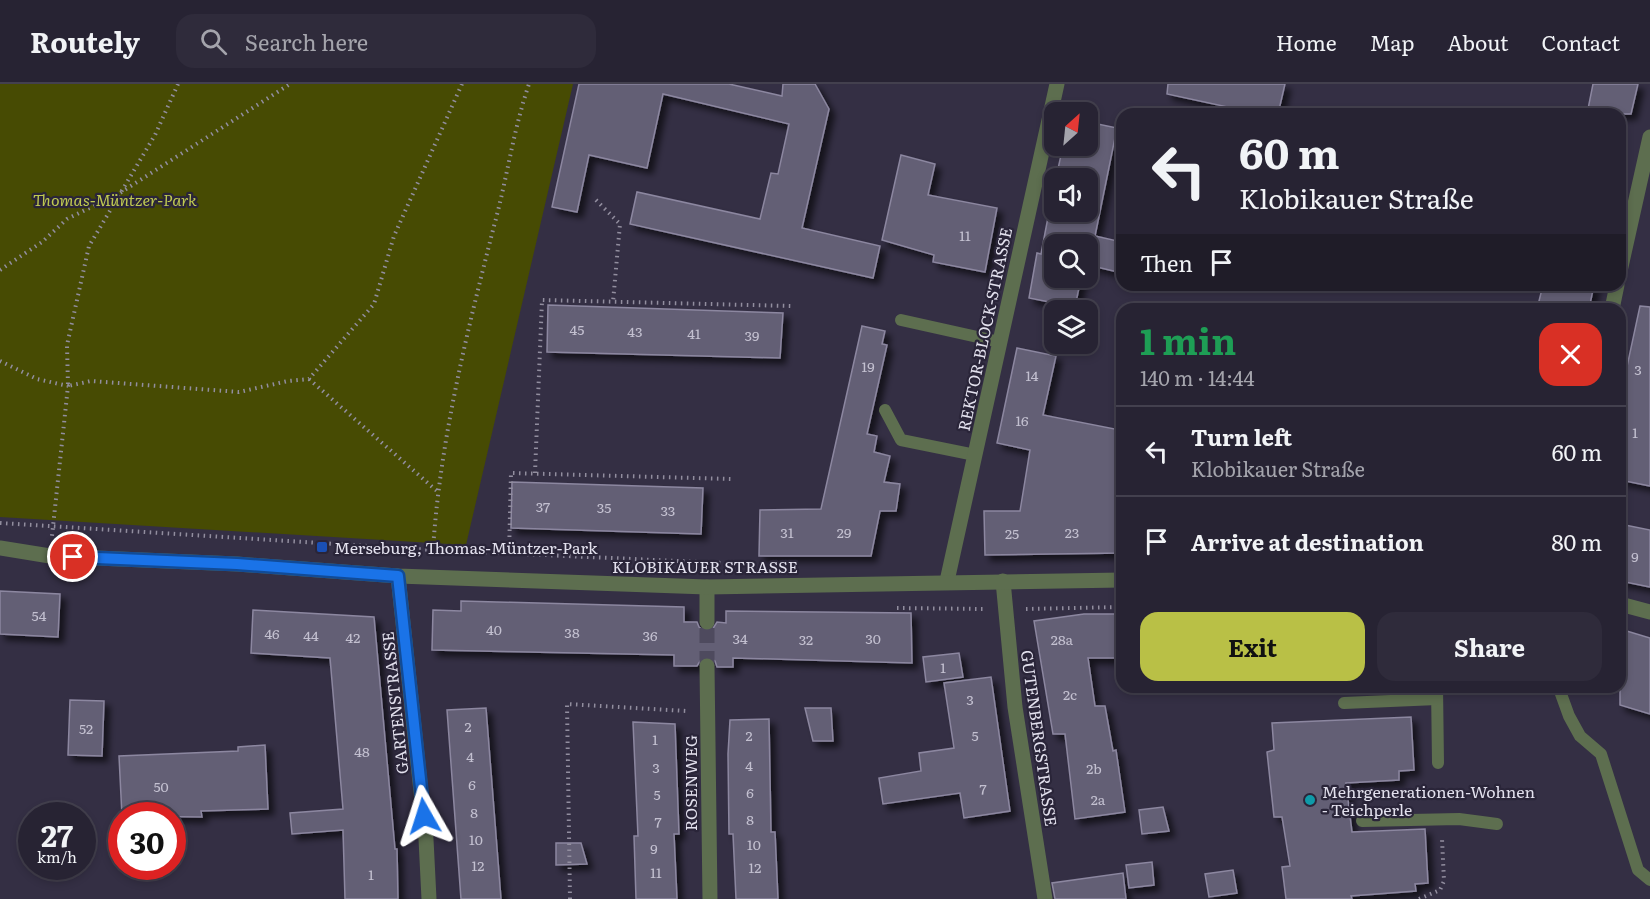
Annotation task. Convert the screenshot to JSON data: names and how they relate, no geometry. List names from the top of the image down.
{
  "streets": {
    "street": [
      "REKTOR-BLOCK-STRASSE",
      "KLOBIKAUER STRASSE",
      "GARTENSTRASSE",
      "GUTENBERGSTRASSE",
      "ROSENWEG"
    ]
  },
  "crossings": [
    ["REKTOR-BLOCK-STRASSE", "KLOBIKAUER STRASSE"],
    ["KLOBIKAUER STRASSE", "GARTENSTRASSE"],
    ["KLOBIKAUER STRASSE", "GUTENBERGSTRASSE"]
  ],
  "parks": ["Thomas-Müntzer-Park"],
  "places": {
    "transit": ["Merseburg, Thomas-Müntzer-Park"],
    "other": ["Mehrgenerationen-Wohnen - Teichperle"]
  },
  "house_numbers": [
    "11",
    "45",
    "43",
    "41",
    "39",
    "19",
    "3",
    "14",
    "16",
    "1",
    "37",
    "35",
    "33",
    "31",
    "29",
    "23",
    "25",
    "9",
    "54",
    "40",
    "38",
    "46",
    "44",
    "36",
    "42",
    "34",
    "30",
    "32",
    "28a",
    "1",
    "2c",
    "3",
    "2",
    "52",
    "2",
    "5",
    "1",
    "48",
    "4",
    "4",
    "3",
    "2b",
    "6",
    "50",
    "7",
    "6",
    "5",
    "2a",
    "8",
    "8",
    "7",
    "10",
    "10",
    "9",
    "12",
    "12",
    "11",
    "1"
  ],
  "north": "top right",
  "page": {
    "header": "Routely",
    "search": "Search here",
    "nav": [
      "Home",
      "Map",
      "About",
      "Contact"
    ],
    "turn": ["60 m", "Klobikauer Straße"],
    "then": "Then",
    "heading": ["1 min", "140 m · 14:44"],
    "list": [
      {
        "name": "Turn left",
        "note": "Klobikauer Straße",
        "value": "60 m"
      },
      {
        "name": "Arrive at destination",
        "value": "80 m"
      }
    ],
    "buttons": ["Exit", "Share"],
    "speed": "27 km/h",
    "limit": "30"
  }
}
